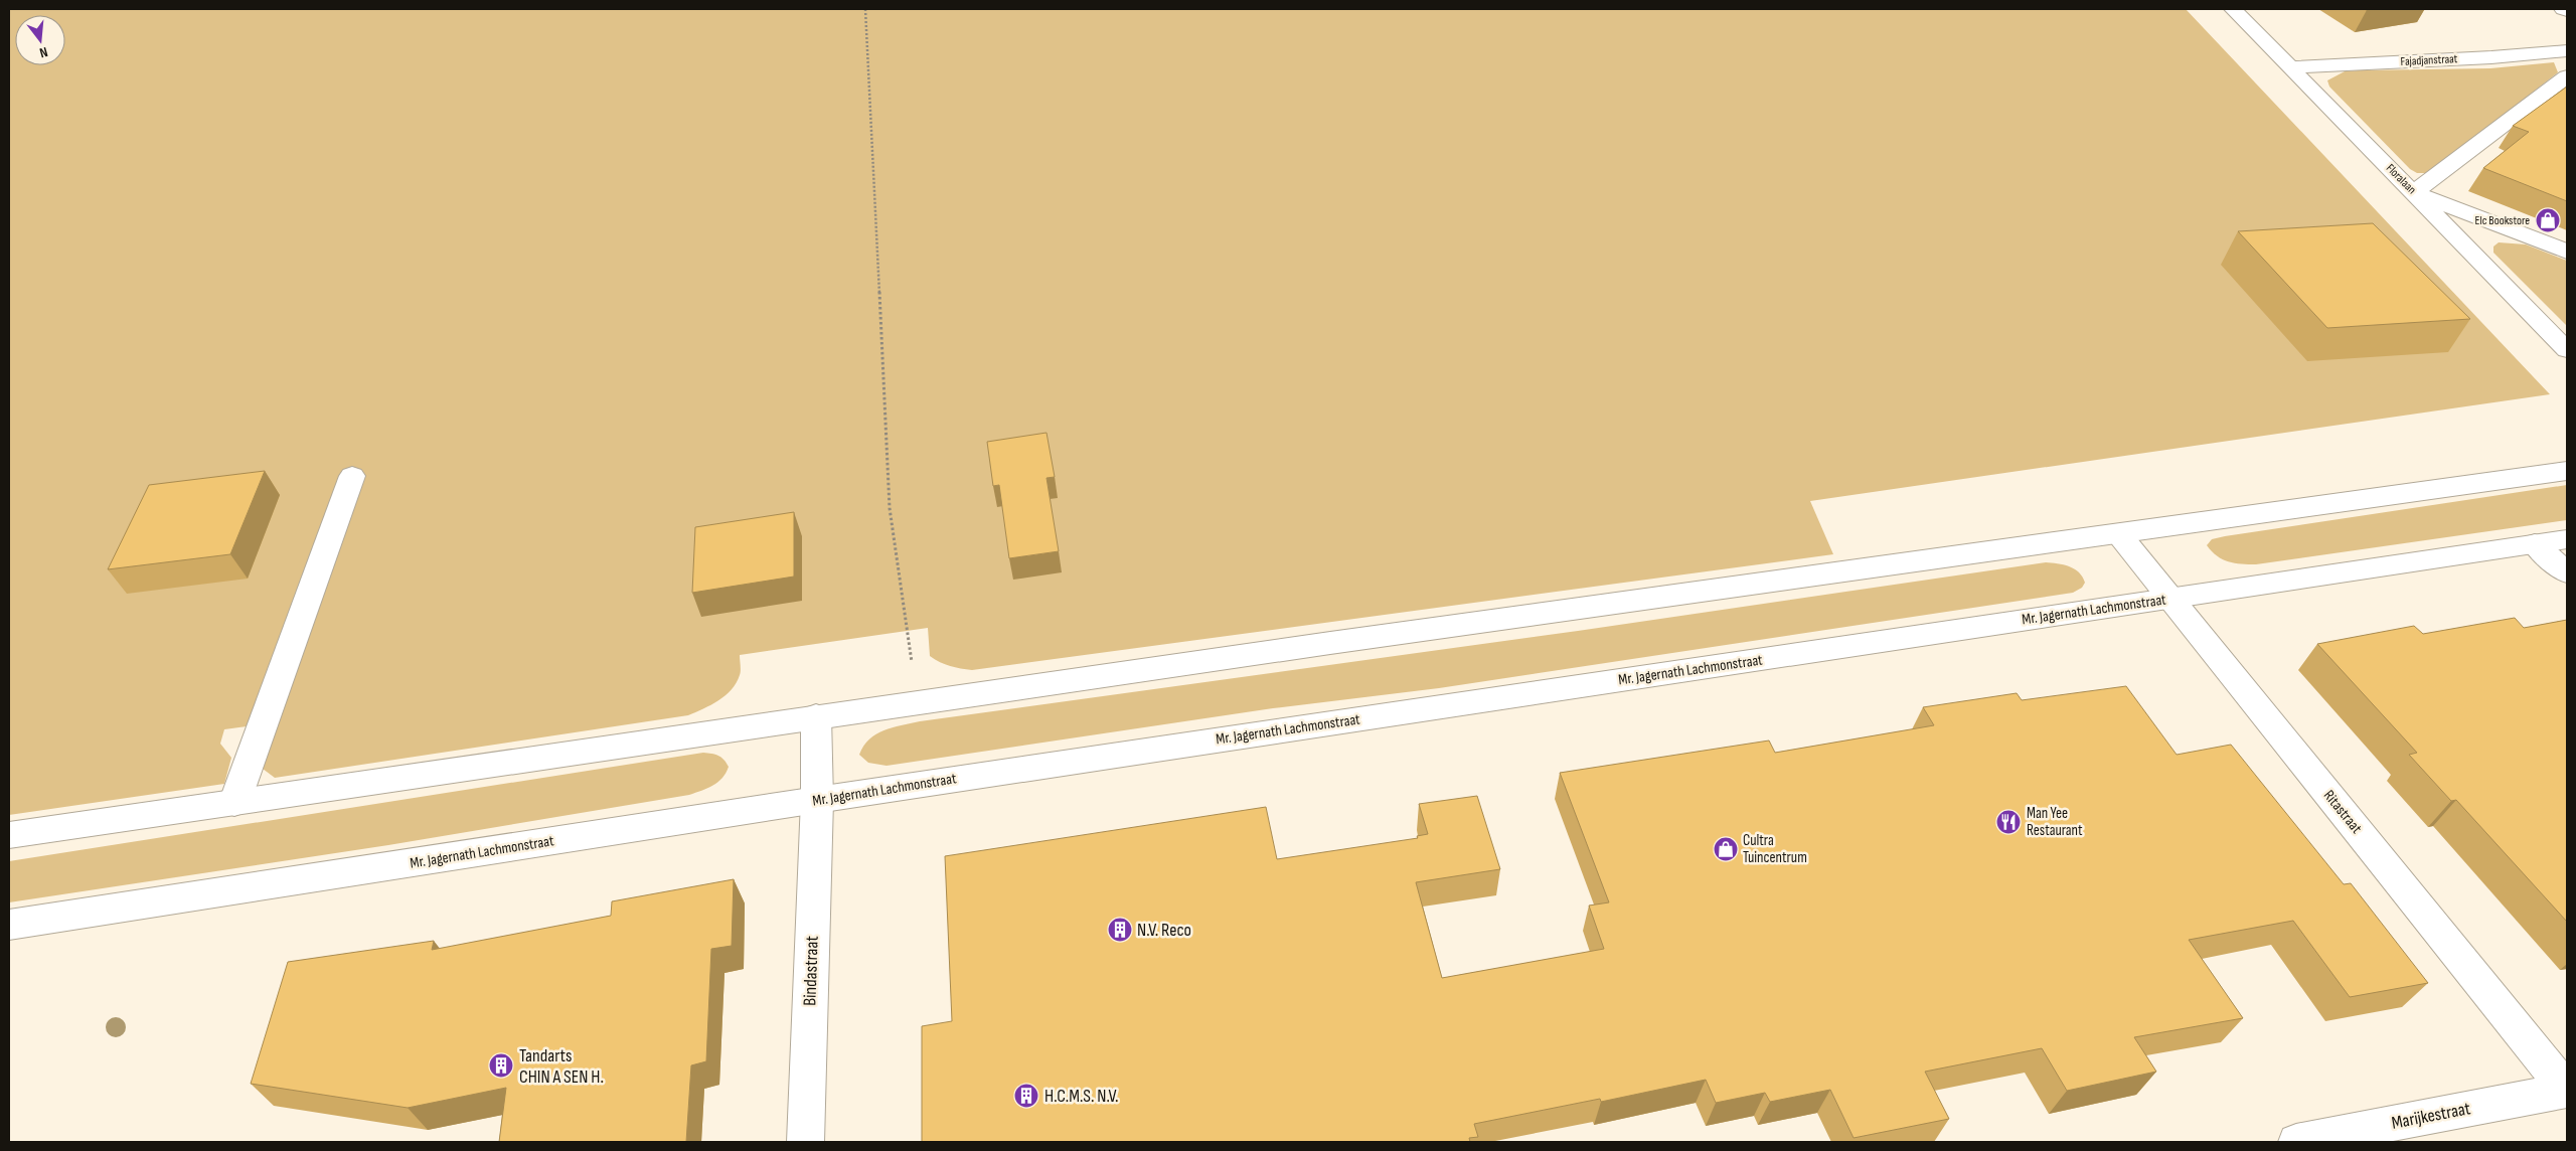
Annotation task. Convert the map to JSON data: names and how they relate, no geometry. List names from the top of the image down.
{
  "streets": {
    "main road": [
      "Fajadjanstraat",
      "Floralaan",
      "Mr. Jagernath Lachmonstraat",
      "Ritastraat",
      "Bindastraat",
      "Marijkestraat"
    ]
  },
  "crossings": [
    ["Fajadjanstraat", "Floralaan"],
    ["Mr. Jagernath Lachmonstraat", "Ritastraat"],
    ["Mr. Jagernath Lachmonstraat", "Bindastraat"],
    ["Ritastraat", "Marijkestraat"]
  ],
  "places": {
    "shop": ["Elc Bookstore", "Cultra Tuincentrum"],
    "restaurant": ["Man Yee Restaurant"],
    "building": ["N.V. Reco", "Tandarts CHIN A SEN H.", "H.C.M.S. N.V."]
  },
  "north": "bottom"
}
